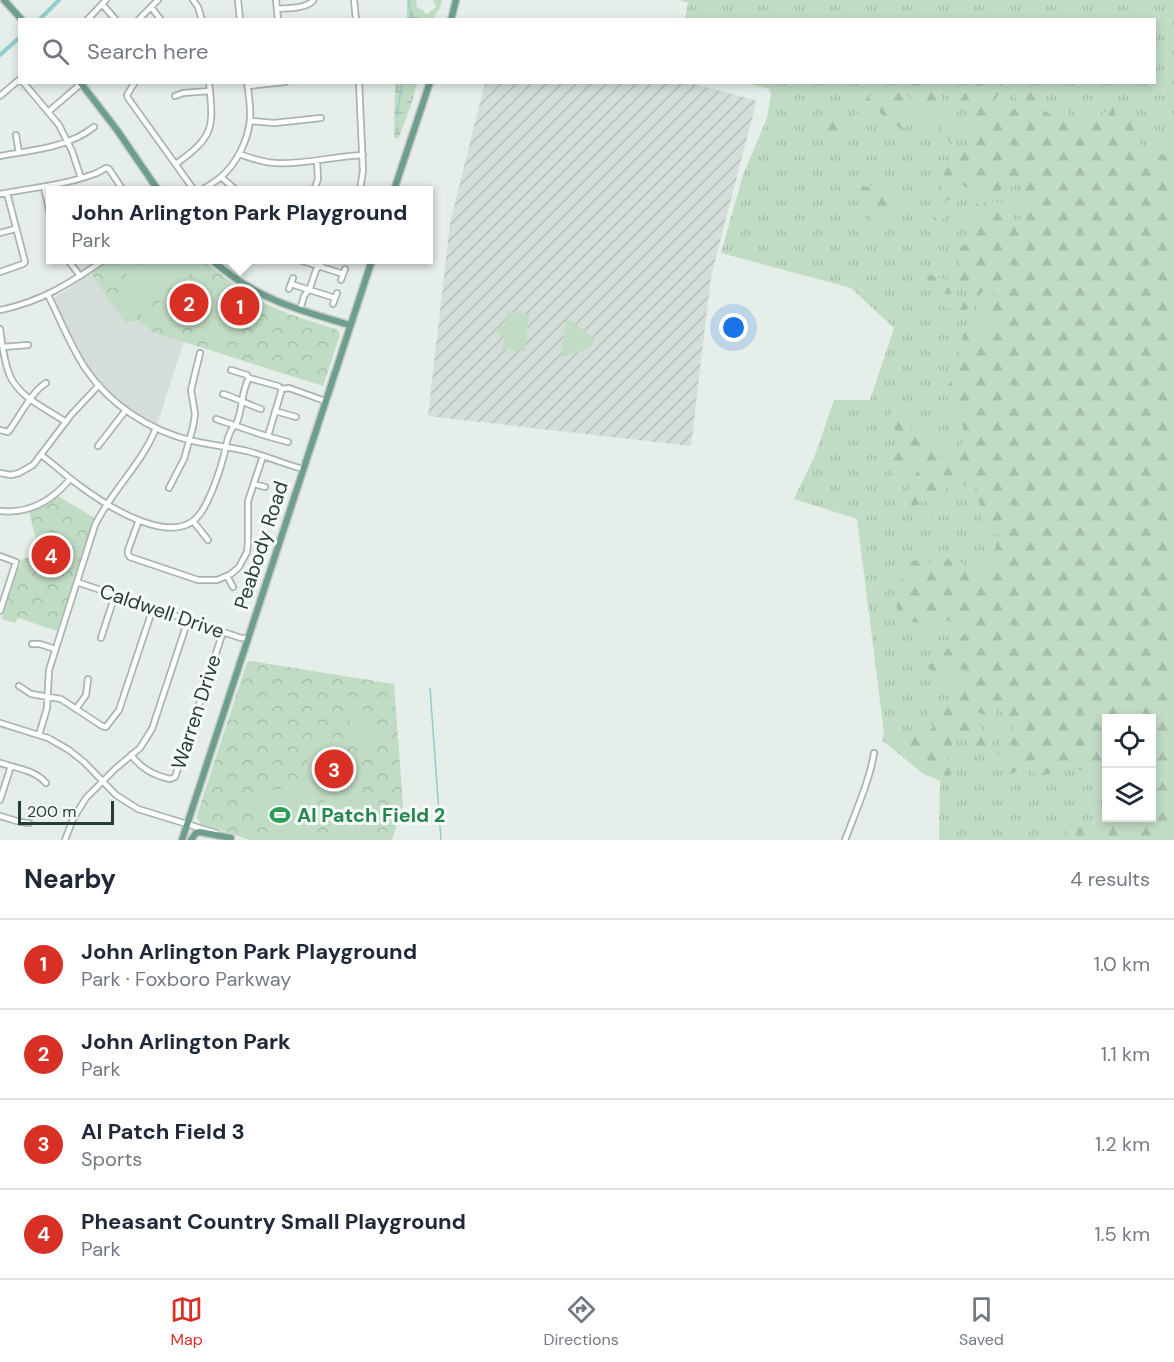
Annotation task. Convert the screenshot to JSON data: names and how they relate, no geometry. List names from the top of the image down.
{
  "streets": {
    "main road": ["Peabody Road"],
    "street": ["Caldwell Drive", "Warren Drive"]
  },
  "crossings": [
    ["Peabody Road", "Caldwell Drive"],
    ["Caldwell Drive", "Warren Drive"]
  ],
  "places": {
    "sports": ["Al Patch Field 2"]
  },
  "scale_bar": "200 m",
  "page": {
    "search": "Search here",
    "popup": ["John Arlington Park Playground", "Park"],
    "pins": [
      "2",
      "1",
      "4",
      "3"
    ],
    "scale": "200 m",
    "heading": ["Nearby", "4 results"],
    "list": [
      {
        "mark": "1",
        "name": "John Arlington Park Playground",
        "note": "Park · Foxboro Parkway",
        "value": "1.0 km"
      },
      {
        "mark": "2",
        "name": "John Arlington Park",
        "note": "Park",
        "value": "1.1 km"
      },
      {
        "mark": "3",
        "name": "Al Patch Field 3",
        "note": "Sports",
        "value": "1.2 km"
      },
      {
        "mark": "4",
        "name": "Pheasant Country Small Playground",
        "note": "Park",
        "value": "1.5 km"
      }
    ],
    "nav": ["Map", "Directions", "Saved"]
  }
}
